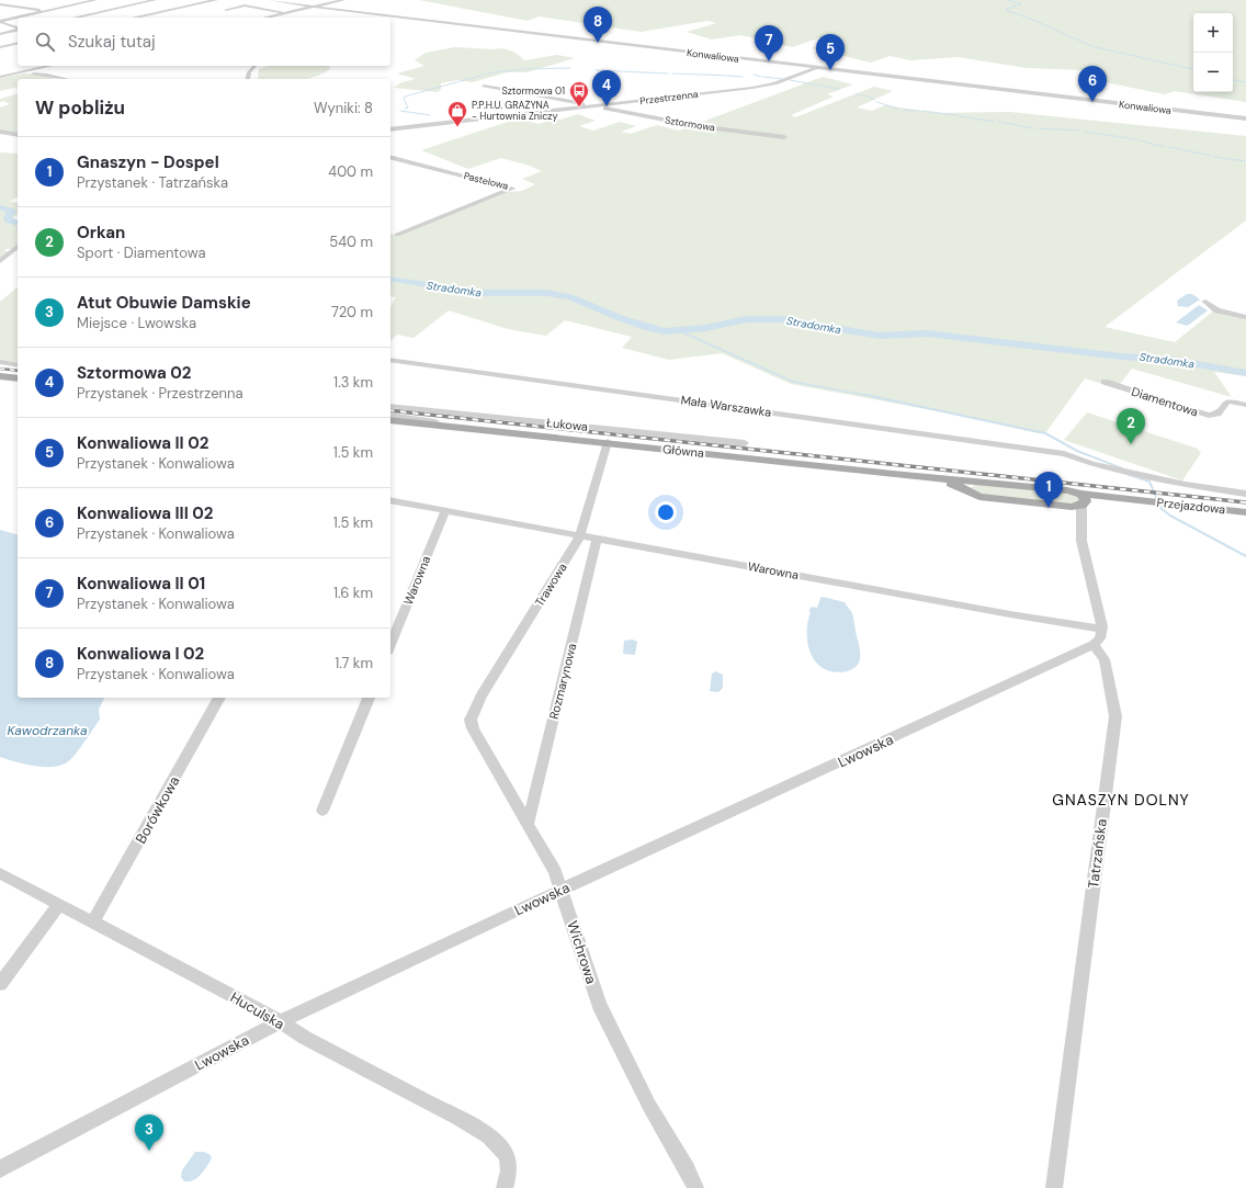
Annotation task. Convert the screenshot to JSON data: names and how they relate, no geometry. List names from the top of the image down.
{
  "streets": {
    "main road": ["Główna", "Przejazdowa"],
    "street": [
      "Konwaliowa",
      "Przestrzenna",
      "Sztormowa",
      "Pastelowa",
      "Diamentowa",
      "Mała Warszawka",
      "Łukowa",
      "Warowna",
      "Trawowa",
      "Rozmarynowa",
      "Lwowska",
      "Borówkowa",
      "Tatrzańska",
      "Wichrowa",
      "Huculska"
    ]
  },
  "crossings": [
    ["Konwaliowa", "Przestrzenna"],
    ["Przestrzenna", "Sztormowa"],
    ["Główna", "Przejazdowa"],
    ["Główna", "Trawowa"],
    ["Warowna", "Trawowa"],
    ["Warowna", "Rozmarynowa"],
    ["Trawowa", "Wichrowa"],
    ["Rozmarynowa", "Wichrowa"],
    ["Lwowska", "Tatrzańska"],
    ["Lwowska", "Wichrowa"],
    ["Lwowska", "Huculska"],
    ["Borówkowa", "Huculska"]
  ],
  "districts": ["GNASZYN DOLNY"],
  "water": ["Stradomka", "Kawodrzanka"],
  "places": {
    "bus stop": ["Sztormowa 01"],
    "shop": ["P.P.H.U. GRAŻYNA - Hurtownia Zniczy"]
  },
  "page": {
    "pins": [
      "8",
      "7",
      "5",
      "6",
      "4",
      "2",
      "1",
      "3"
    ],
    "map_buttons": ["+", "−"],
    "search": "Szukaj tutaj",
    "heading": ["W pobliżu", "Wyniki: 8"],
    "list": [
      {
        "mark": "1",
        "name": "Gnaszyn - Dospel",
        "note": "Przystanek · Tatrzańska",
        "value": "400 m"
      },
      {
        "mark": "2",
        "name": "Orkan",
        "note": "Sport · Diamentowa",
        "value": "540 m"
      },
      {
        "mark": "3",
        "name": "Atut Obuwie Damskie",
        "note": "Miejsce · Lwowska",
        "value": "720 m"
      },
      {
        "mark": "4",
        "name": "Sztormowa 02",
        "note": "Przystanek · Przestrzenna",
        "value": "1.3 km"
      },
      {
        "mark": "5",
        "name": "Konwaliowa II 02",
        "note": "Przystanek · Konwaliowa",
        "value": "1.5 km"
      },
      {
        "mark": "6",
        "name": "Konwaliowa III 02",
        "note": "Przystanek · Konwaliowa",
        "value": "1.5 km"
      },
      {
        "mark": "7",
        "name": "Konwaliowa II 01",
        "note": "Przystanek · Konwaliowa",
        "value": "1.6 km"
      },
      {
        "mark": "8",
        "name": "Konwaliowa I 02",
        "note": "Przystanek · Konwaliowa",
        "value": "1.7 km"
      }
    ]
  }
}
